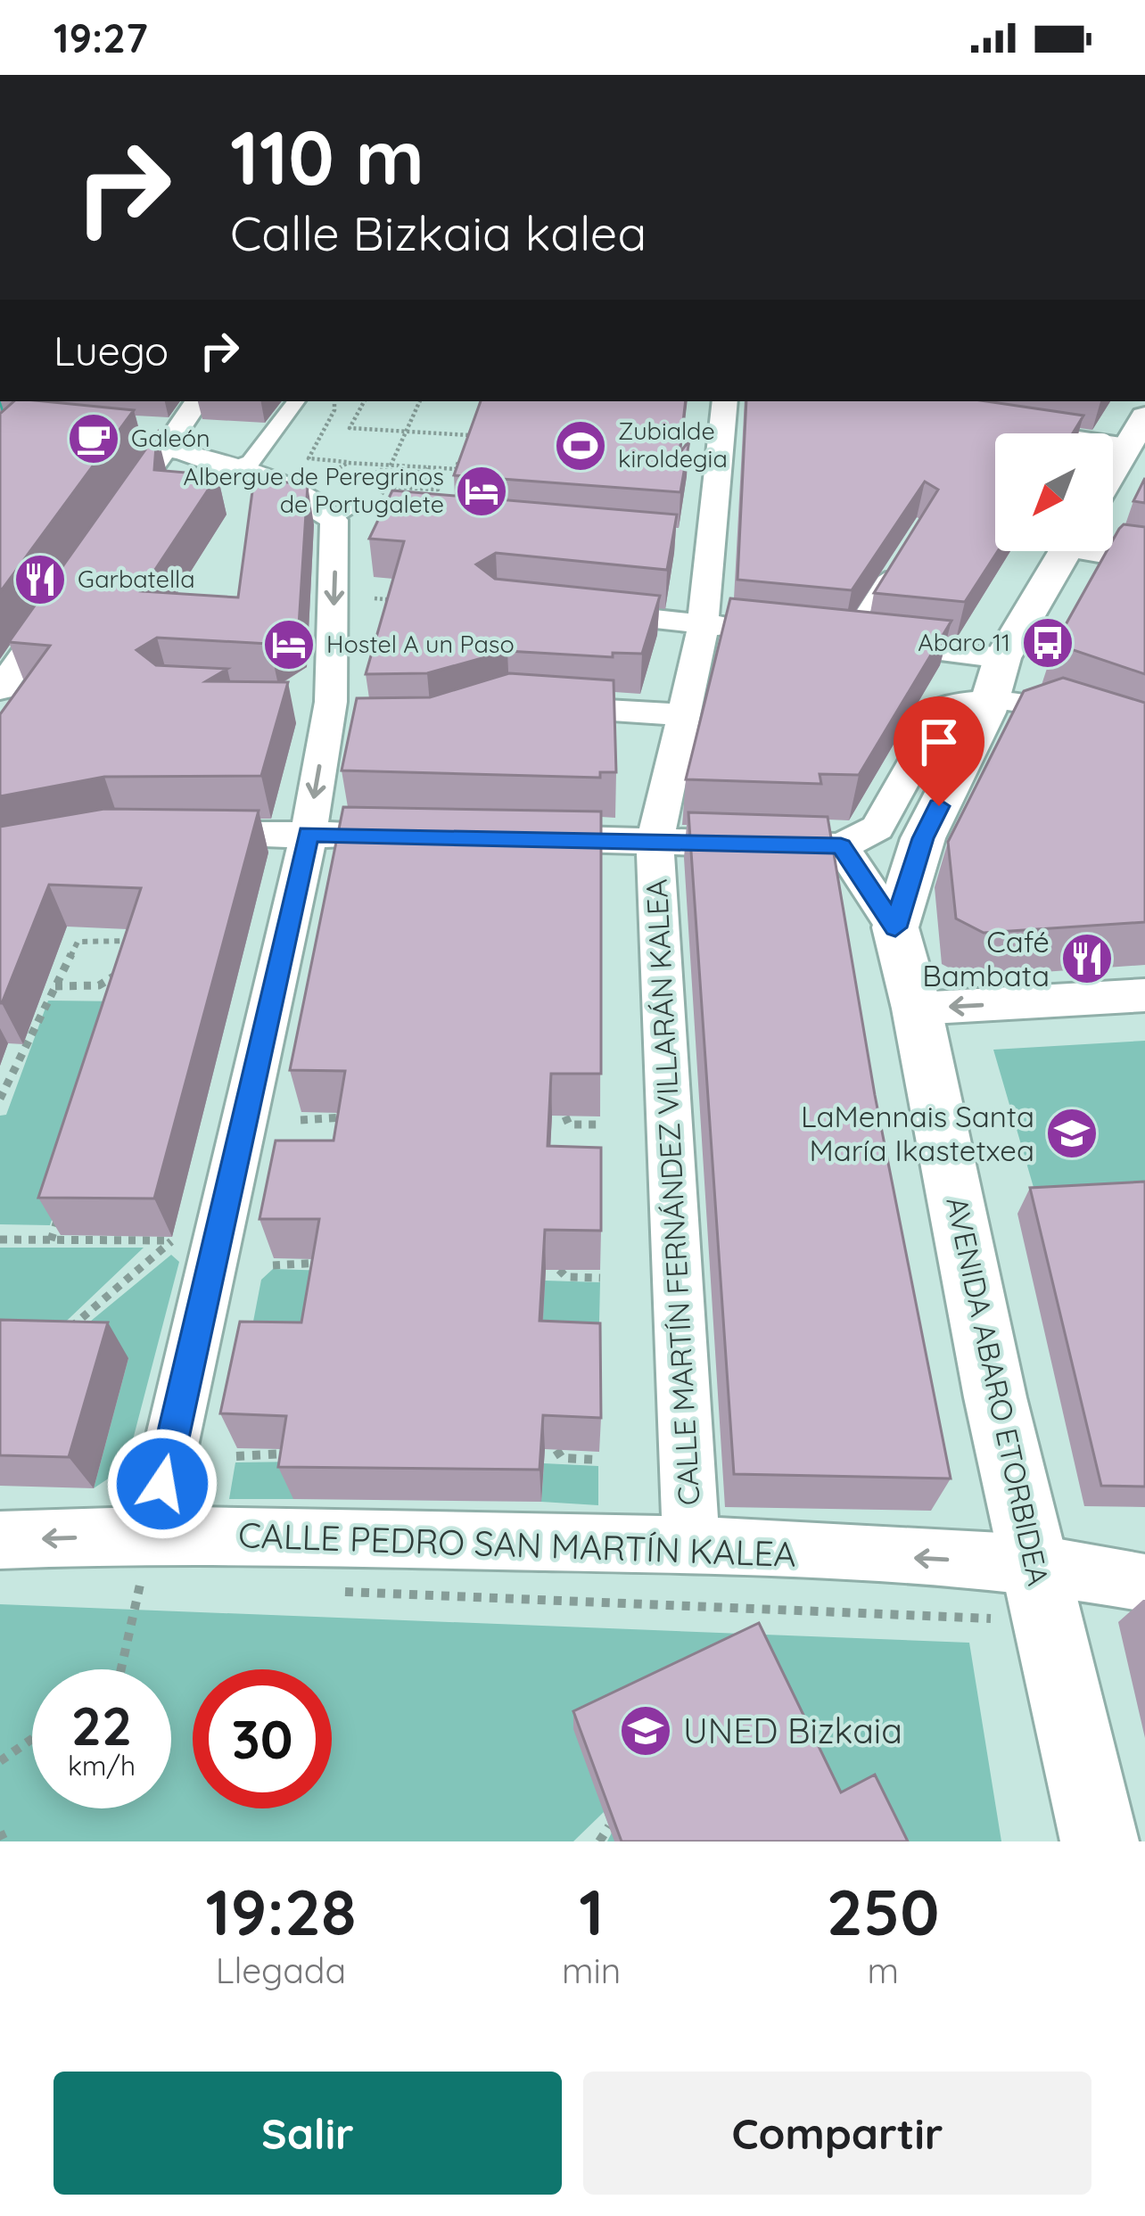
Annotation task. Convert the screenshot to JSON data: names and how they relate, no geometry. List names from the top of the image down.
{
  "streets": {
    "street": ["CALLE MARTÍN FERNÁNDEZ VILLARÁN KALEA", "AVENIDA ABARO ETORBIDEA", "CALLE PEDRO SAN MARTÍN KALEA"]
  },
  "crossings": [
    ["CALLE MARTÍN FERNÁNDEZ VILLARÁN KALEA", "CALLE PEDRO SAN MARTÍN KALEA"],
    ["AVENIDA ABARO ETORBIDEA", "CALLE PEDRO SAN MARTÍN KALEA"]
  ],
  "one_way": ["CALLE PEDRO SAN MARTÍN KALEA"],
  "places": {
    "cafe": ["Galeón"],
    "sports": ["Zubialde kiroldegia"],
    "hotel": ["Albergue de Peregrinos de Portugalete", "Hostel A un Paso"],
    "restaurant": ["Garbatella", "Café Bambata"],
    "bus stop": ["Abaro 11"],
    "school or university": ["LaMennais Santa María Ikastetxea", "UNED Bizkaia"]
  },
  "north": "bottom left",
  "page": {
    "status": "19:27",
    "turn": ["110 m", "Calle Bizkaia kalea"],
    "then": "Luego",
    "speed": "22 km/h",
    "limit": "30",
    "eta": [
      "19:28",
      "Llegada",
      "1",
      "min",
      "250",
      "m"
    ],
    "buttons": ["Salir", "Compartir"]
  }
}
